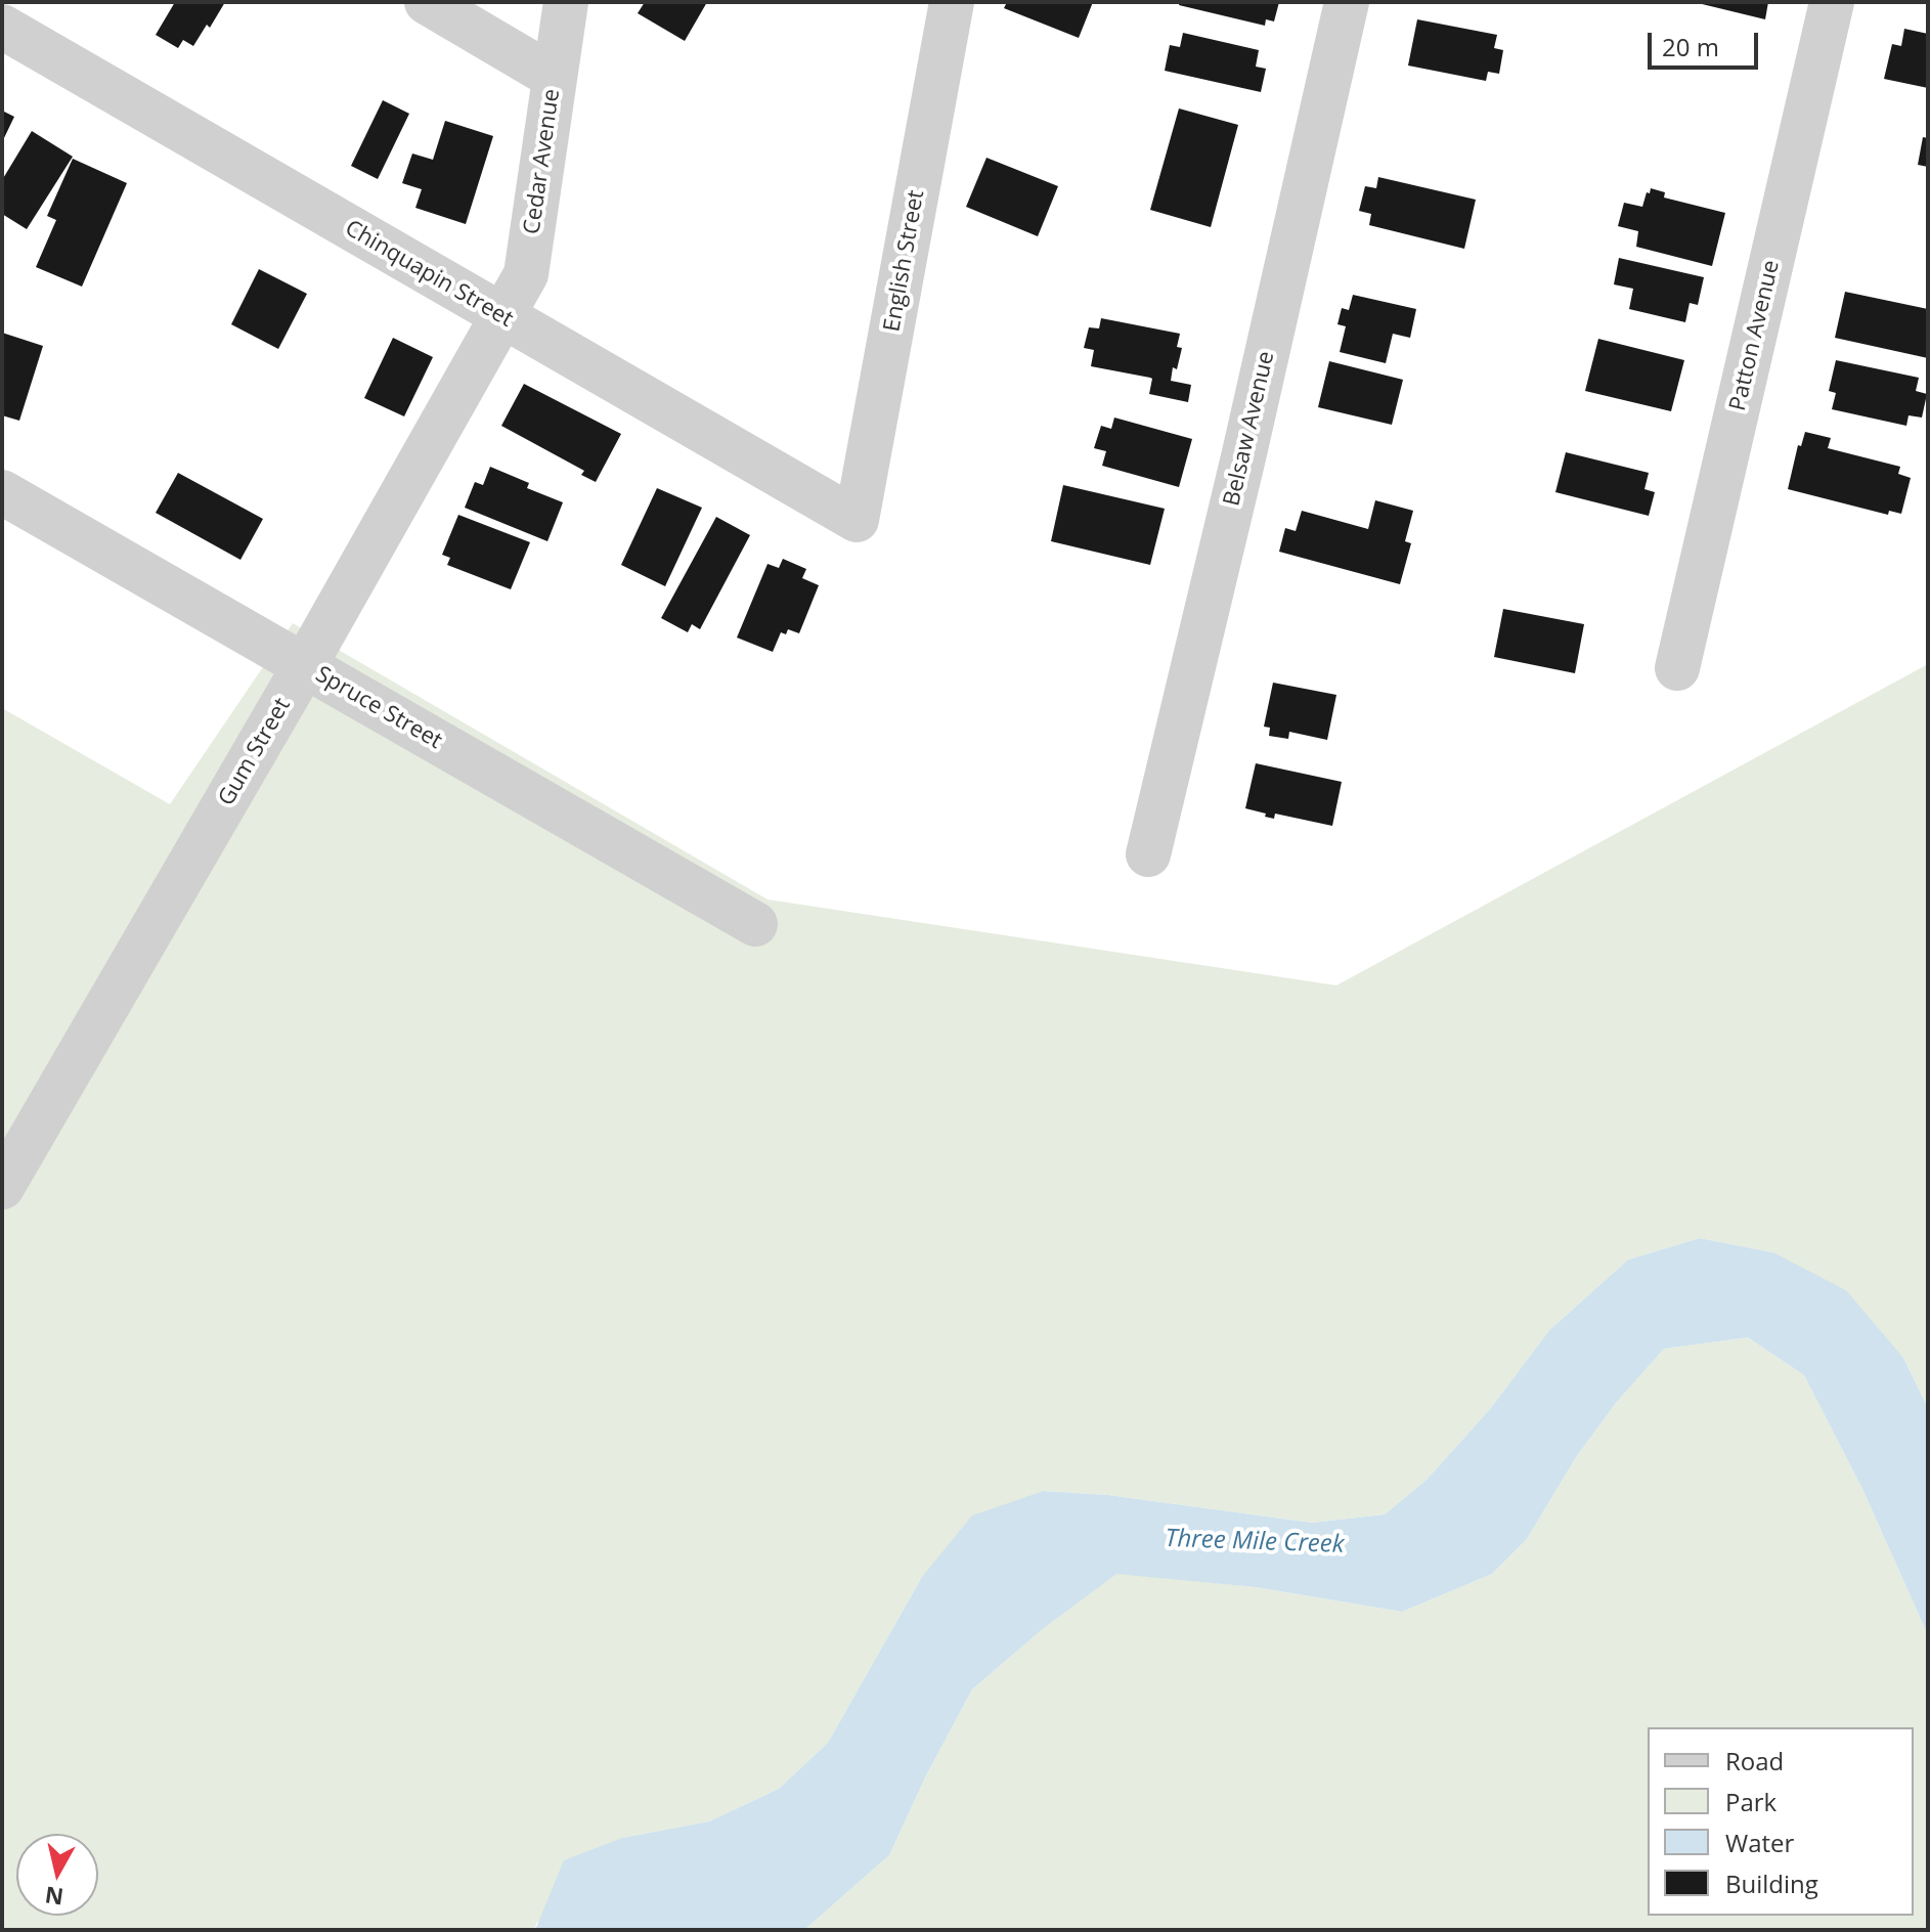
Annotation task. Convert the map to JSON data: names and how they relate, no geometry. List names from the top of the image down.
{
  "streets": {
    "street": [
      "Cedar Avenue",
      "English Street",
      "Chinquapin Street",
      "Patton Avenue",
      "Belsaw Avenue",
      "Spruce Street",
      "Gum Street"
    ]
  },
  "crossings": [
    ["Cedar Avenue", "Chinquapin Street"],
    ["Cedar Avenue", "Gum Street"],
    ["English Street", "Chinquapin Street"],
    ["Chinquapin Street", "Gum Street"],
    ["Spruce Street", "Gum Street"]
  ],
  "water": ["Three Mile Creek"],
  "legend": [
    "Road",
    "Park",
    "Water",
    "Building"
  ],
  "scale_bar": "20 m",
  "north": "bottom"
}
